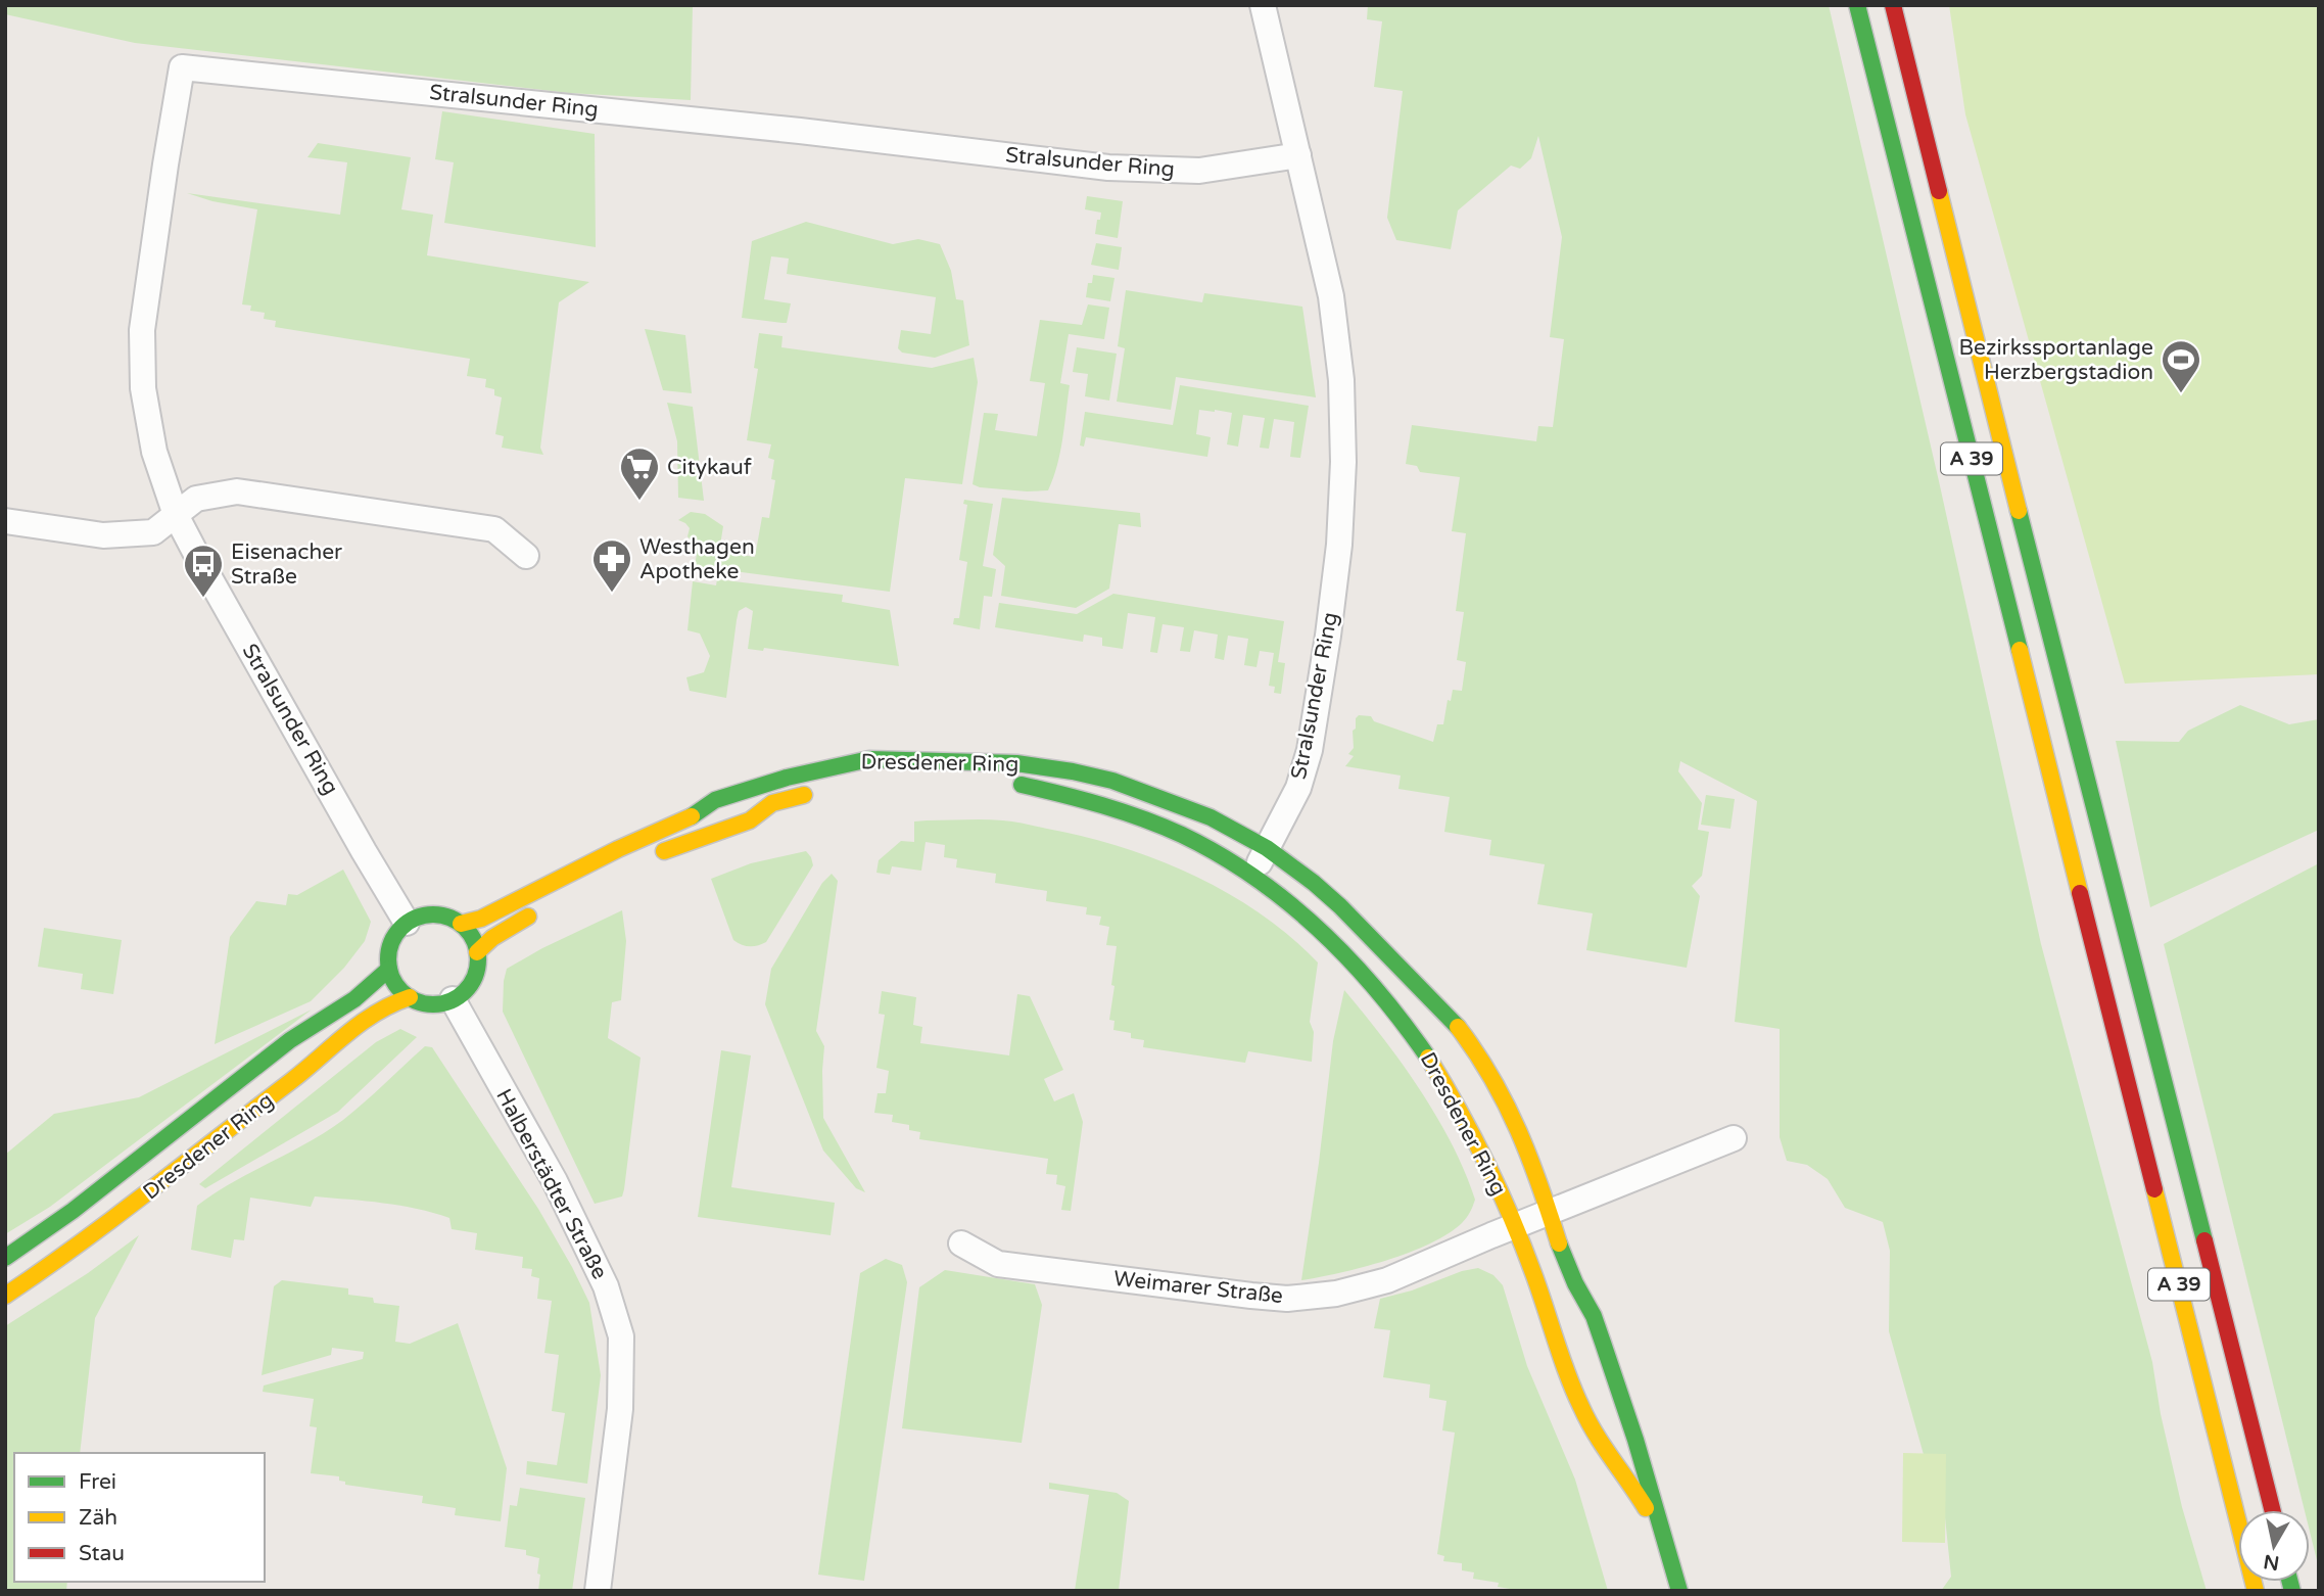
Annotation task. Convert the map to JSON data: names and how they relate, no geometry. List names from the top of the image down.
{
  "streets": {
    "main road": ["A 39", "Dresdener Ring"],
    "street": ["Stralsunder Ring", "Halberstädter Straße", "Weimarer Straße"]
  },
  "crossings": [
    ["Stralsunder Ring", "Dresdener Ring"],
    ["Stralsunder Ring", "Halberstädter Straße"],
    ["Dresdener Ring", "Halberstädter Straße"],
    ["Dresdener Ring", "Weimarer Straße"]
  ],
  "places": {
    "sports": ["Bezirkssportanlage Herzbergstadion"],
    "supermarket": ["Citykauf"],
    "pharmacy": ["Westhagen Apotheke"],
    "bus stop": ["Eisenacher Straße"]
  },
  "legend": ["Frei", "Zäh", "Stau"],
  "north": "bottom"
}
